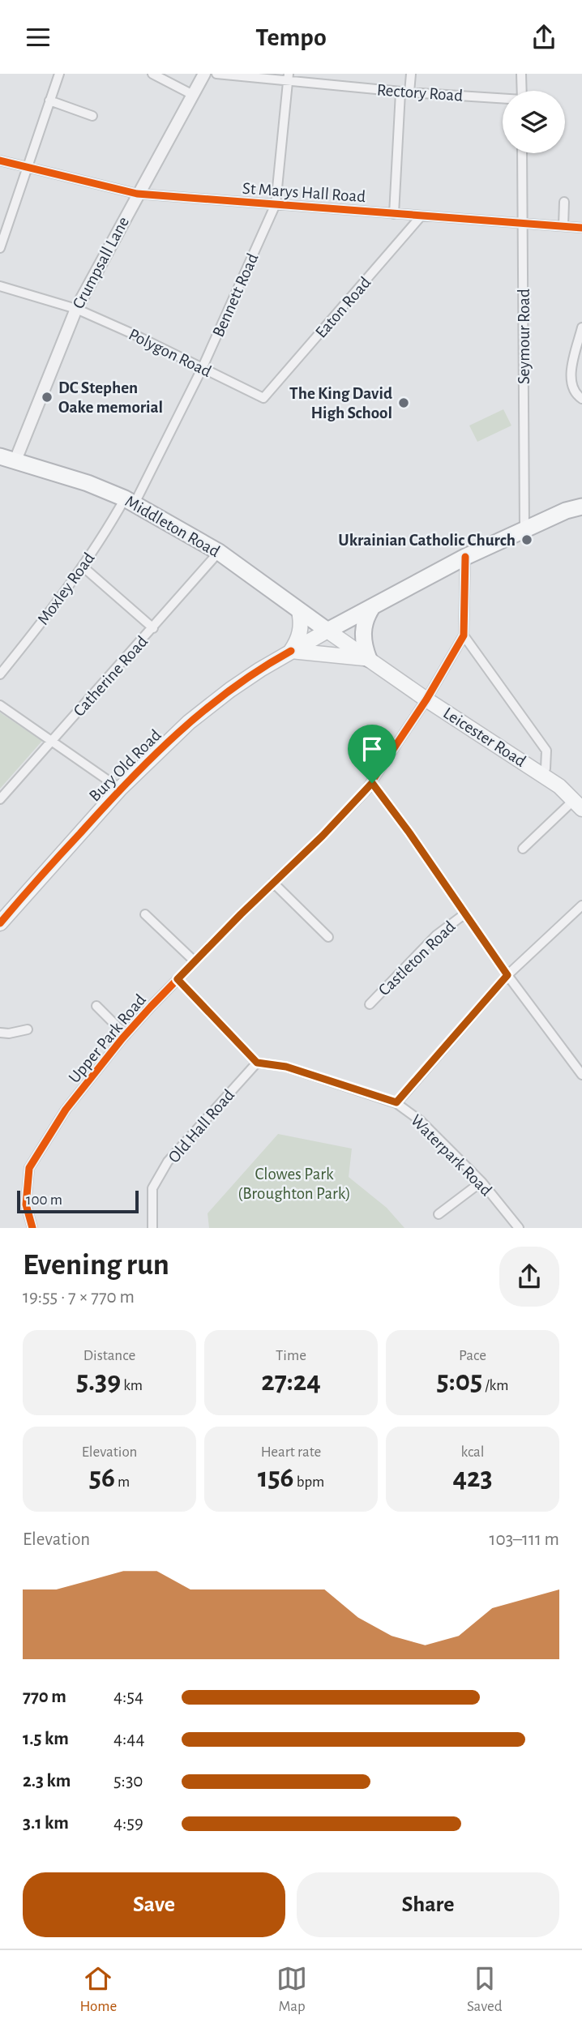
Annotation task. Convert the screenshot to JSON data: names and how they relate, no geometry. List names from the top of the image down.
{
  "streets": {
    "highway": ["Middleton Road", "Bury Old Road"],
    "main road": ["Leicester Road"],
    "street": [
      "Rectory Road",
      "St Marys Hall Road",
      "Crumpsall Lane",
      "Bennett Road",
      "Eaton Road",
      "Seymour Road",
      "Polygon Road",
      "Moxley Road",
      "Catherine Road",
      "Castleton Road",
      "Upper Park Road",
      "Old Hall Road",
      "Waterpark Road"
    ]
  },
  "crossings": [
    ["Rectory Road", "Bennett Road"],
    ["St Marys Hall Road", "Crumpsall Lane"],
    ["St Marys Hall Road", "Bennett Road"],
    ["St Marys Hall Road", "Eaton Road"],
    ["St Marys Hall Road", "Seymour Road"],
    ["Crumpsall Lane", "Polygon Road"],
    ["Crumpsall Lane", "Middleton Road"],
    ["Bennett Road", "Polygon Road"],
    ["Bennett Road", "Middleton Road"],
    ["Bennett Road", "Moxley Road"],
    ["Eaton Road", "Polygon Road"],
    ["Seymour Road", "Bury Old Road"],
    ["Middleton Road", "Moxley Road"],
    ["Middleton Road", "Catherine Road"],
    ["Middleton Road", "Leicester Road"],
    ["Middleton Road", "Bury Old Road"],
    ["Leicester Road", "Bury Old Road"],
    ["Leicester Road", "Upper Park Road"],
    ["Bury Old Road", "Upper Park Road"],
    ["Old Hall Road", "Waterpark Road"]
  ],
  "parks": ["Clowes Park (Broughton Park)"],
  "places": ["DC Stephen Oake memorial", "The King David High School", "Ukrainian Catholic Church"],
  "scale_bar": "100 m",
  "page": {
    "header": "Tempo",
    "scale": "100 m",
    "heading": ["Evening run", "19:55 · 7 × 770 m"],
    "stats": [
      ["Distance", "5.39 km"],
      ["Time", "27:24"],
      ["Pace", "5:05 /km"],
      ["Elevation", "56 m"],
      ["Heart rate", "156 bpm"],
      ["kcal", "423"]
    ],
    "chart": ["Elevation", "103–111 m"],
    "list": [
      {
        "name": "770 m",
        "note": "4:54"
      },
      {
        "name": "1.5 km",
        "note": "4:44"
      },
      {
        "name": "2.3 km",
        "note": "5:30"
      },
      {
        "name": "3.1 km",
        "note": "4:59"
      }
    ],
    "buttons": ["Save", "Share"],
    "tabs": ["Home", "Map", "Saved"]
  }
}
